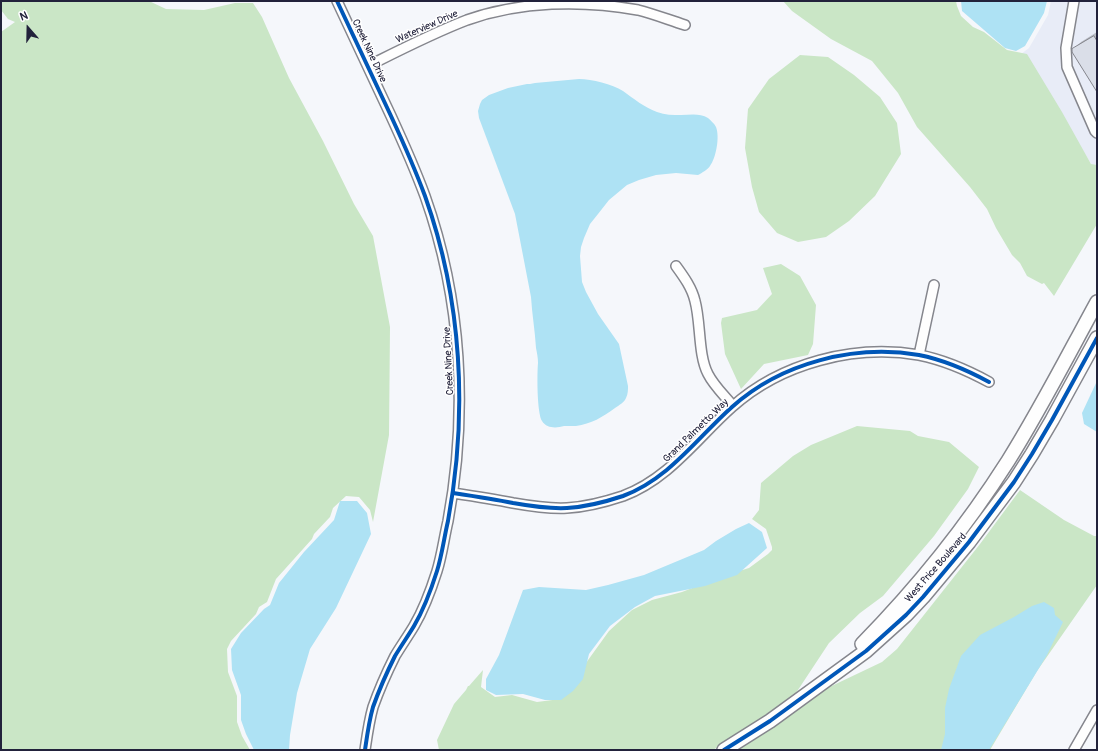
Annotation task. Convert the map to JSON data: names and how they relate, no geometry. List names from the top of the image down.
{
  "streets": {
    "street": [
      "Waterview Drive",
      "Creek Nine Drive",
      "Grand Palmetto Way",
      "West Price Boulevard"
    ]
  },
  "crossings": [
    ["Waterview Drive", "Creek Nine Drive"],
    ["Creek Nine Drive", "Grand Palmetto Way"]
  ],
  "north": "top"
}
